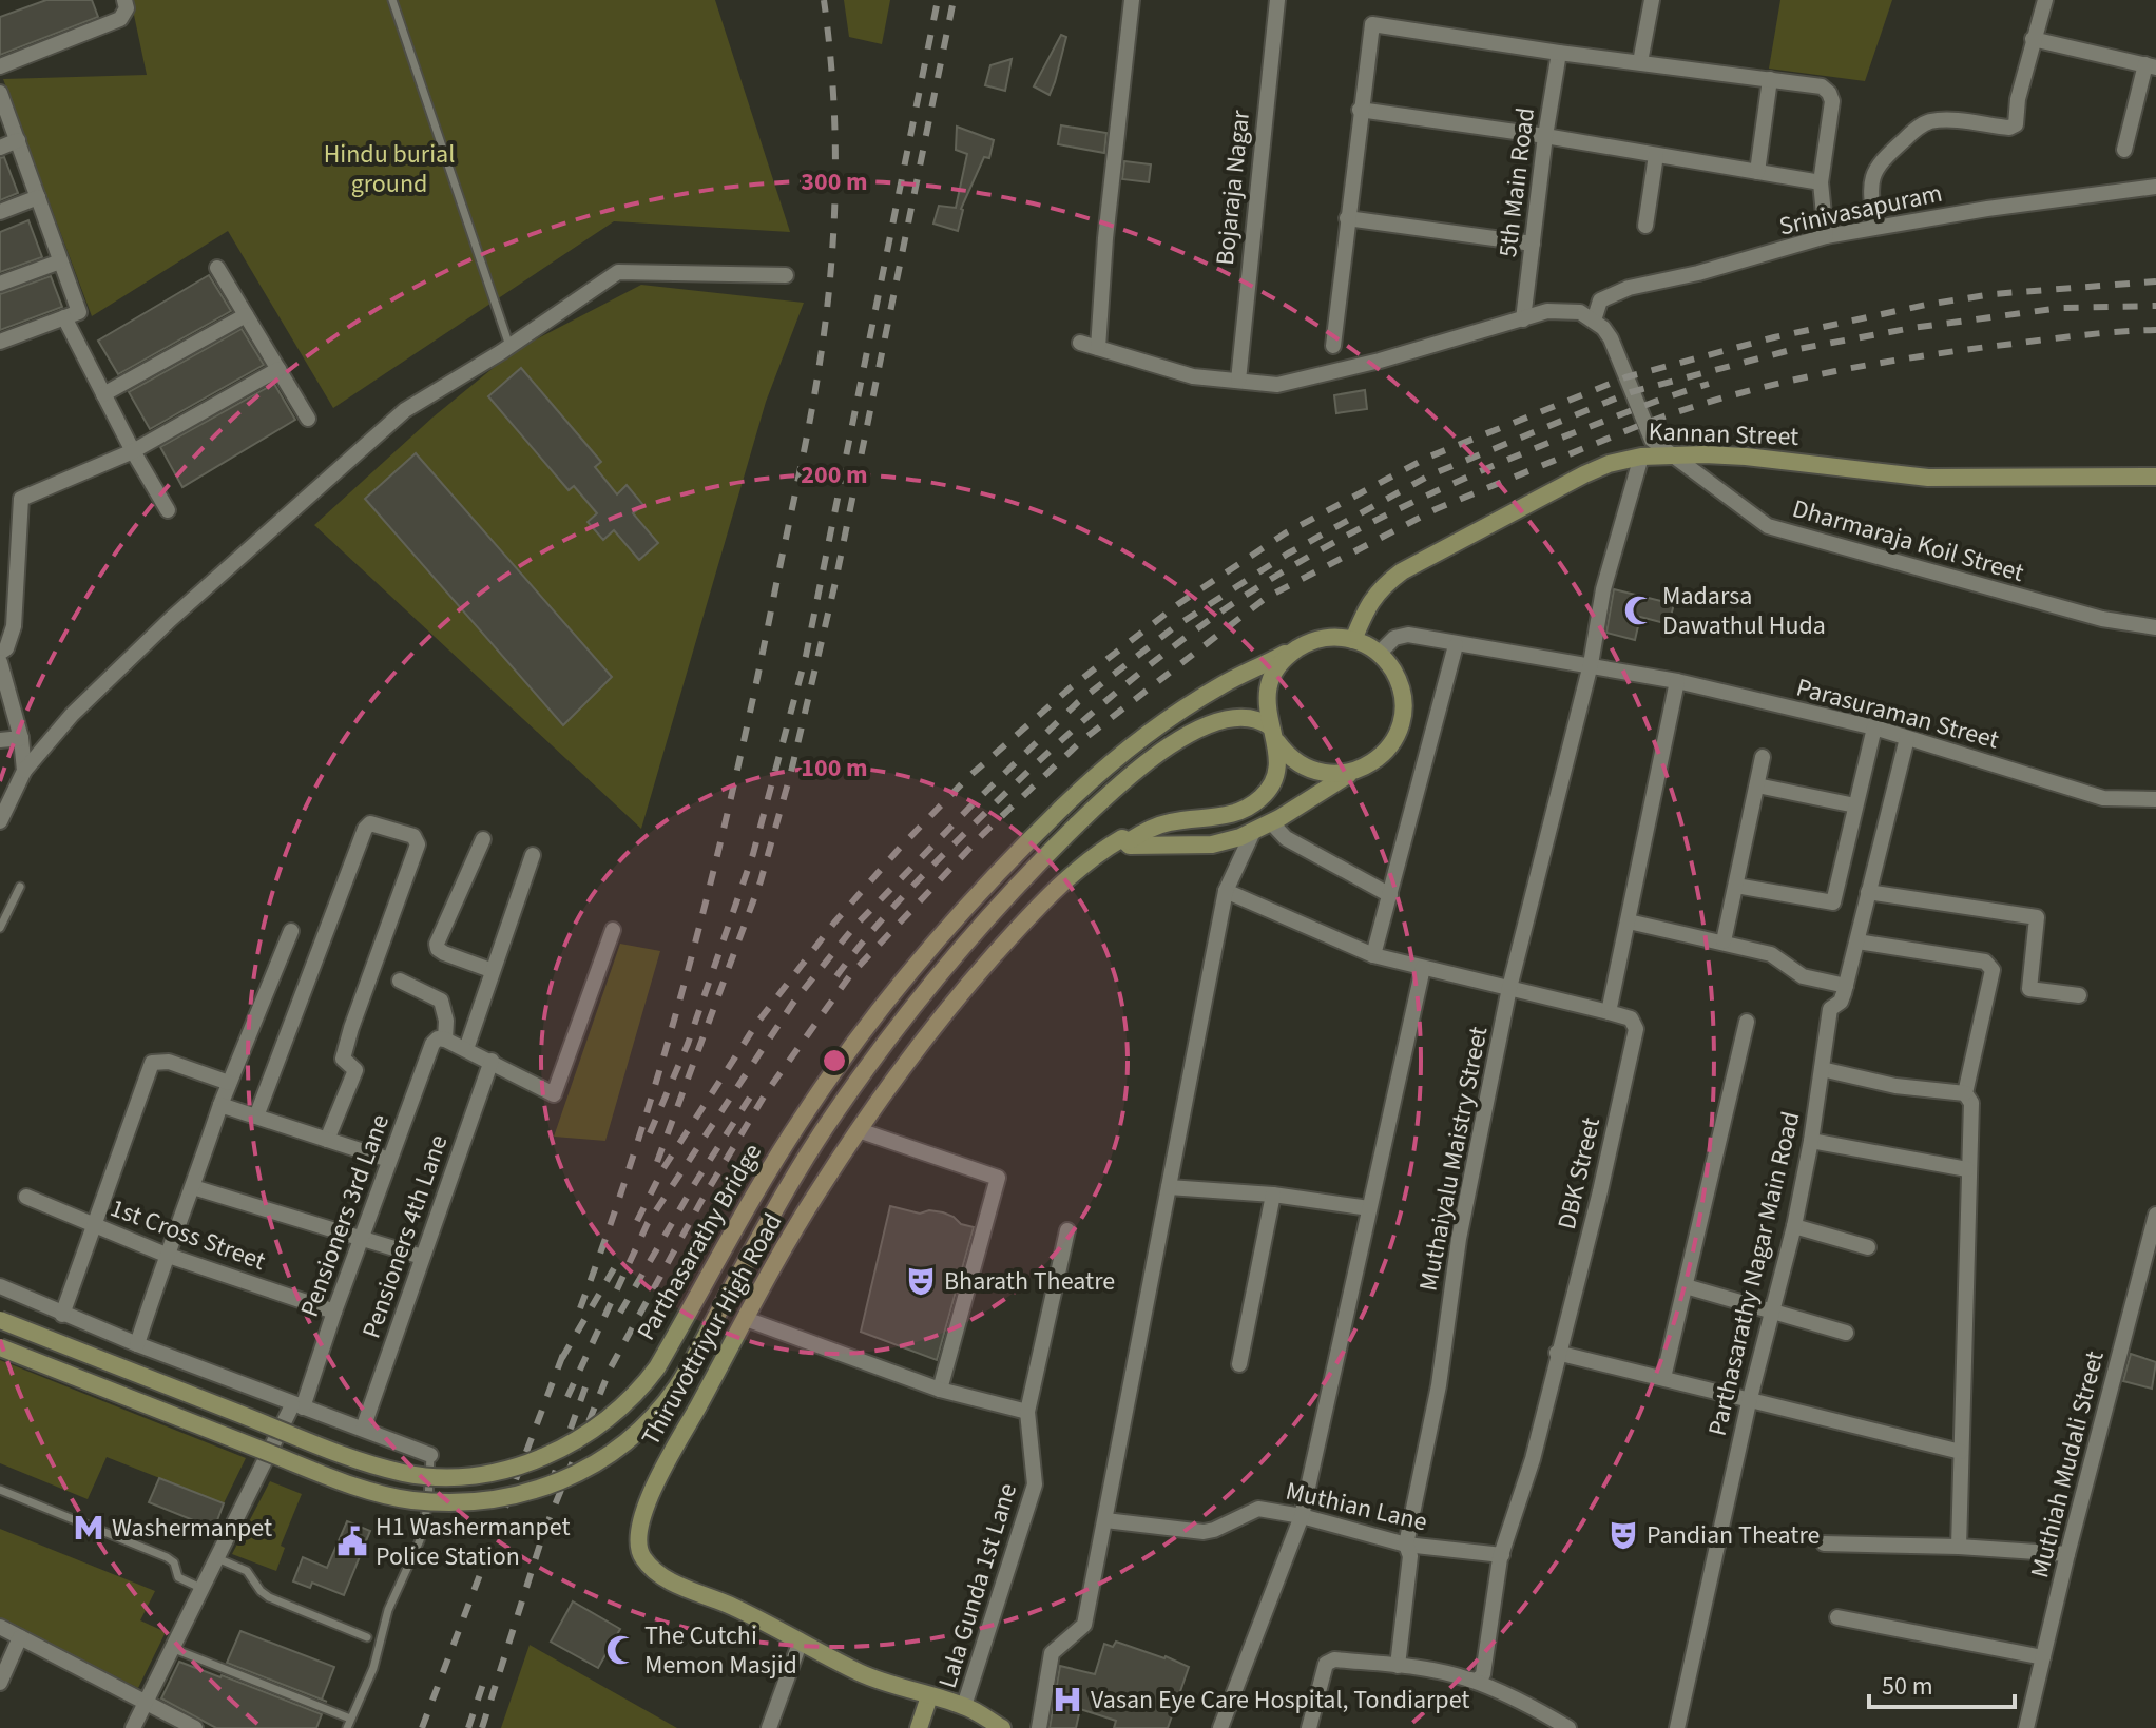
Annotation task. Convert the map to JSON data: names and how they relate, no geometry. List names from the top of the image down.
{
  "streets": {
    "main road": ["Kannan Street", "Parthasarathy Bridge", "Thiruvottriyur High Road"],
    "street": [
      "5th Main Road",
      "Bojaraja Nagar",
      "Srinivasapuram",
      "Dharmaraja Koil Street",
      "Parasuraman Street",
      "Muthaiyalu Maistry Street",
      "DBK Street",
      "Pensioners 3rd Lane",
      "1st Cross Street",
      "Pensioners 4th Lane",
      "Parthasarathy Nagar Main Road",
      "Muthiah Mudali Street",
      "Muthian Lane",
      "Lala Gunda 1st Lane"
    ]
  },
  "crossings": [
    ["Srinivasapuram", "Dharmaraja Koil Street"],
    ["Kannan Street", "Dharmaraja Koil Street"],
    ["Kannan Street", "Parasuraman Street"],
    ["Kannan Street", "Muthaiyalu Maistry Street"],
    ["Kannan Street", "Parthasarathy Bridge"],
    ["Kannan Street", "Thiruvottriyur High Road"],
    ["Parasuraman Street", "Muthaiyalu Maistry Street"],
    ["Parasuraman Street", "Parthasarathy Bridge"],
    ["Parasuraman Street", "Parthasarathy Nagar Main Road"],
    ["Parasuraman Street", "Thiruvottriyur High Road"],
    ["Muthaiyalu Maistry Street", "Muthian Lane"],
    ["DBK Street", "Muthian Lane"],
    ["Pensioners 3rd Lane", "1st Cross Street"],
    ["Parthasarathy Bridge", "Thiruvottriyur High Road"],
    ["Thiruvottriyur High Road", "Lala Gunda 1st Lane"]
  ],
  "parks": ["Hindu burial ground"],
  "places": {
    "mosque": ["Madarsa Dawathul Huda", "The Cutchi Memon Masjid"],
    "theatre": ["Bharath Theatre", "Pandian Theatre"],
    "metro station": ["Washermanpet"],
    "public building": ["H1 Washermanpet Police Station"],
    "hospital": ["Vasan Eye Care Hospital, Tondiarpet"]
  },
  "scale_bar": "50 m",
  "rings": ["300 m", "200 m", "100 m"]
}
